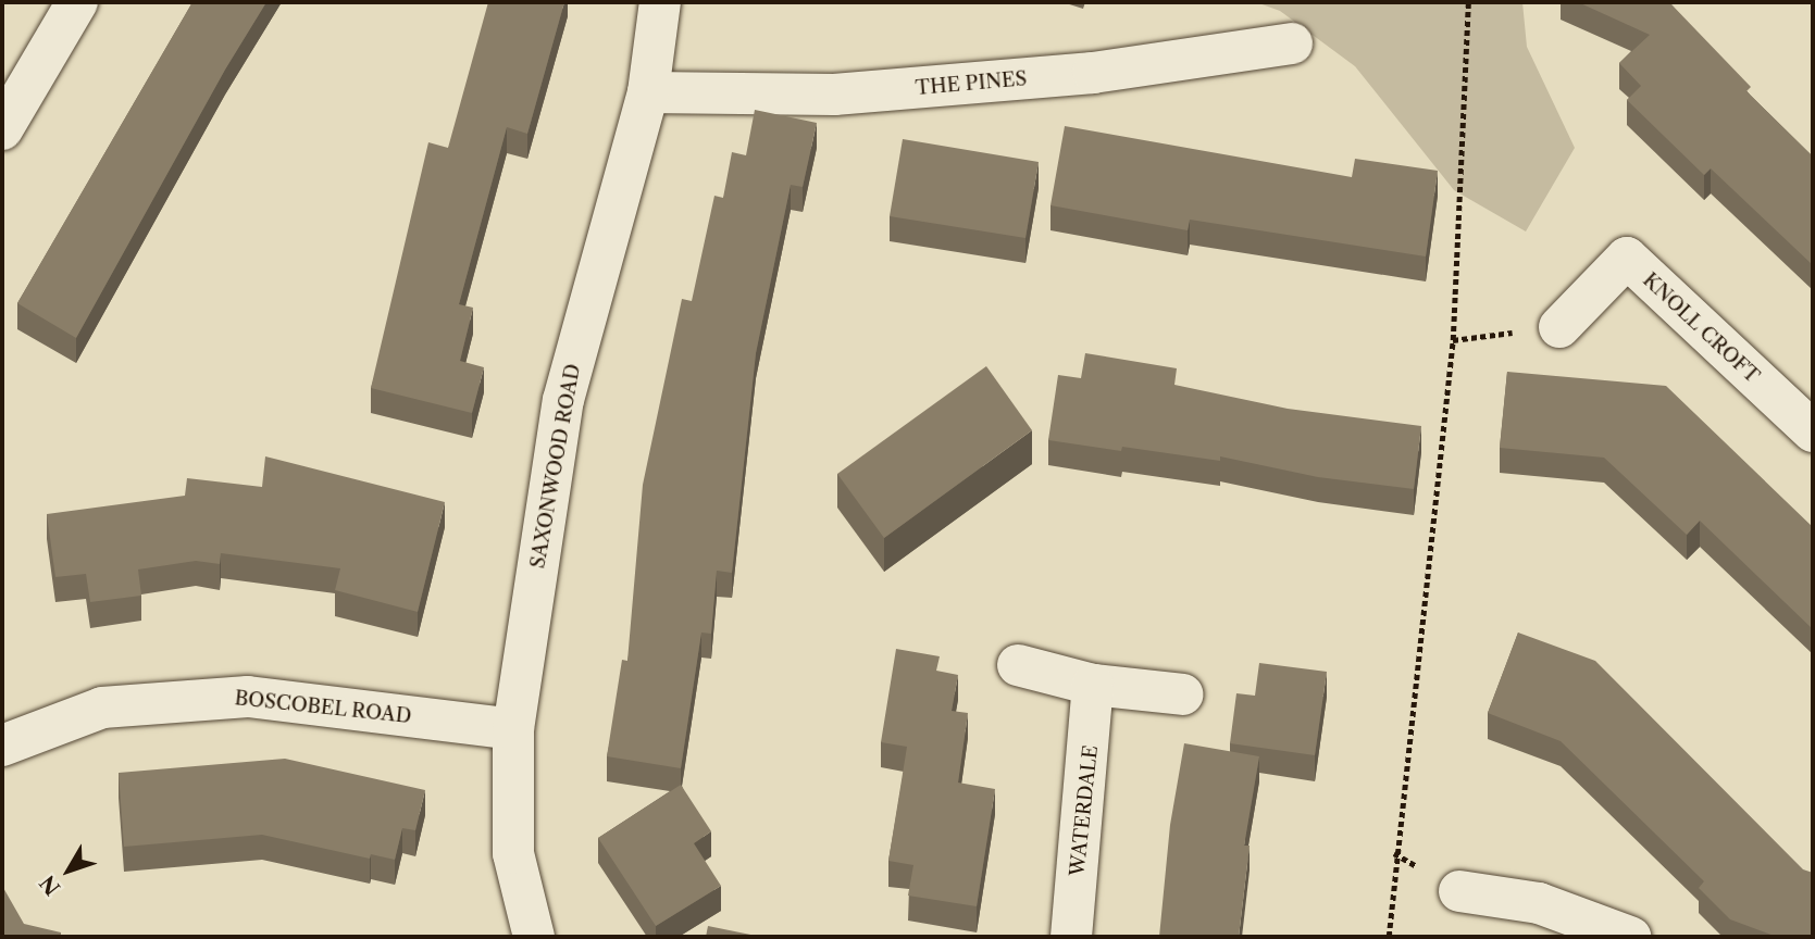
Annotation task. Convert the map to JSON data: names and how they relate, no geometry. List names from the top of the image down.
{
  "streets": {
    "street": [
      "THE PINES",
      "KNOLL CROFT",
      "SAXONWOOD ROAD",
      "BOSCOBEL ROAD",
      "WATERDALE"
    ]
  },
  "crossings": [
    ["THE PINES", "SAXONWOOD ROAD"],
    ["SAXONWOOD ROAD", "BOSCOBEL ROAD"]
  ],
  "north": "bottom left"
}
